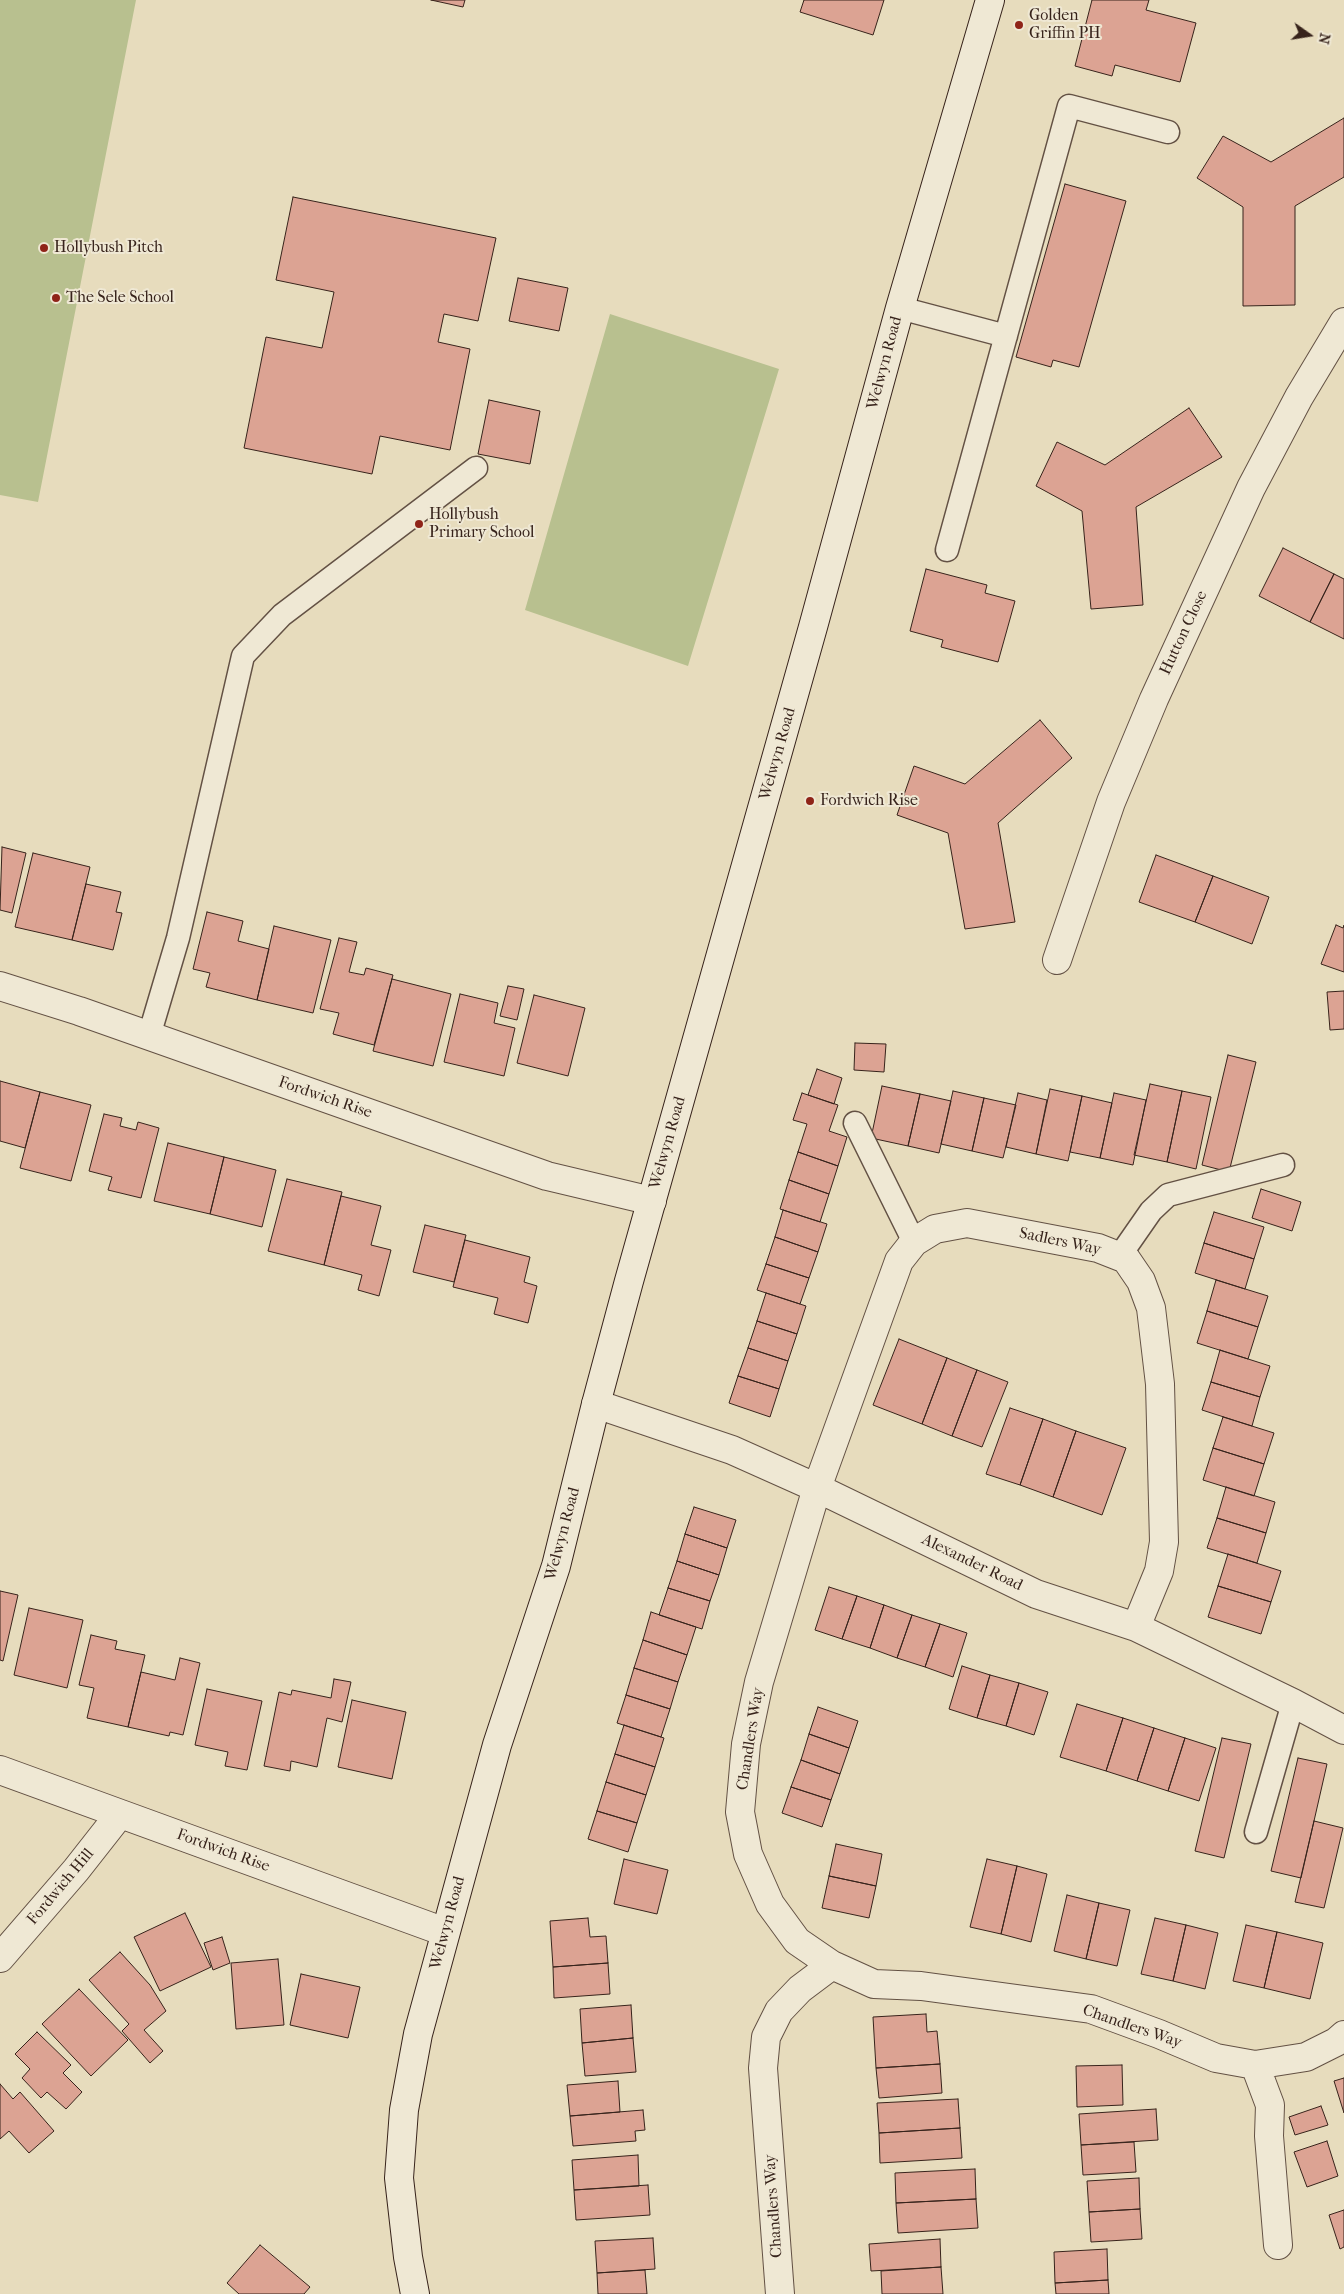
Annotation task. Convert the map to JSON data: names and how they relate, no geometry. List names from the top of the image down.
{
  "streets": {
    "street": [
      "Welwyn Road",
      "Hutton Close",
      "Fordwich Rise",
      "Sadlers Way",
      "Alexander Road",
      "Chandlers Way",
      "Fordwich Hill"
    ]
  },
  "crossings": [
    ["Welwyn Road", "Fordwich Rise"],
    ["Welwyn Road", "Alexander Road"],
    ["Fordwich Rise", "Fordwich Hill"],
    ["Sadlers Way", "Alexander Road"],
    ["Sadlers Way", "Chandlers Way"],
    ["Alexander Road", "Chandlers Way"]
  ],
  "places": [
    "Golden Griffin PH",
    "Hollybush Pitch",
    "The Sele School",
    "Hollybush Primary School",
    "Fordwich Rise"
  ],
  "north": "right"
}
